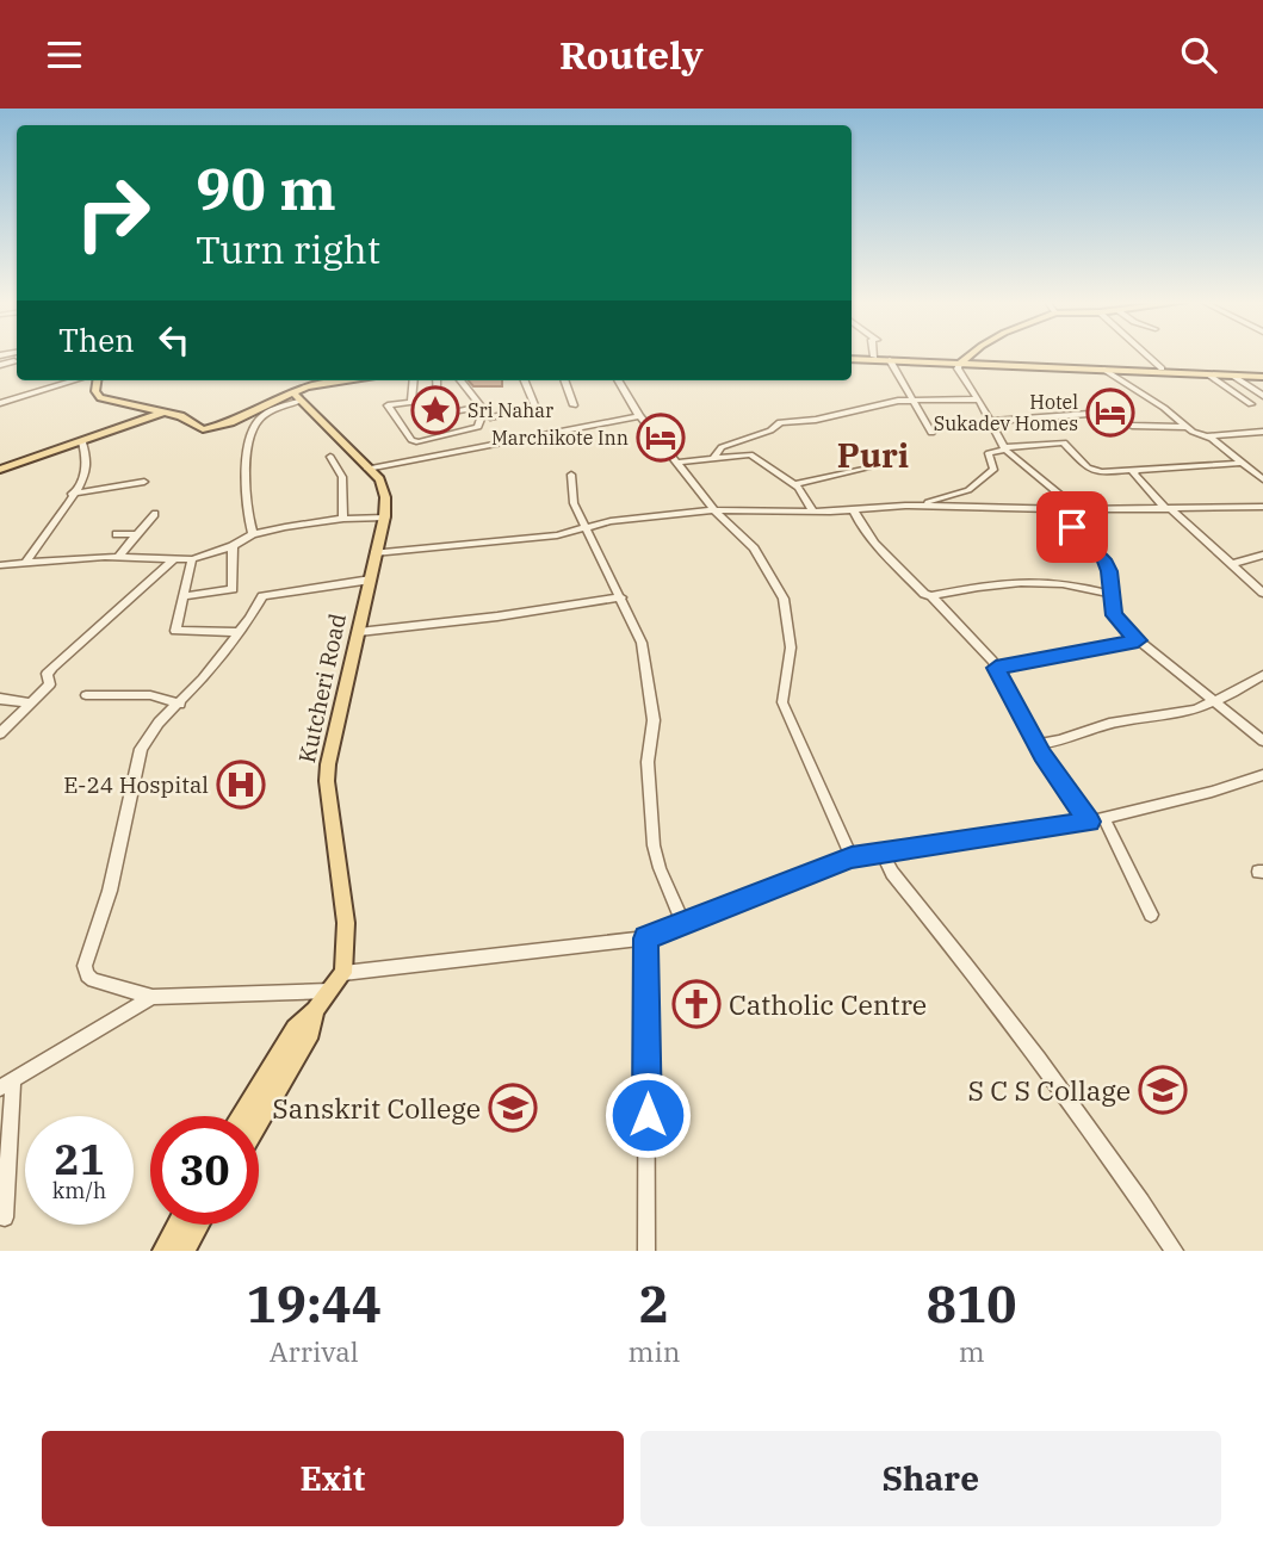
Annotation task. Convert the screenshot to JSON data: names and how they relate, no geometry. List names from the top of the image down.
{
  "streets": {
    "main road": ["Kutcheri Road"]
  },
  "districts": ["Puri"],
  "places": {
    "place": ["Sri Nahar"],
    "hotel": ["Hotel Sukadev Homes", "Marchikote Inn"],
    "hospital": ["E-24 Hospital"],
    "church": ["Catholic Centre"],
    "school or university": ["S C S Collage", "Sanskrit College"]
  },
  "page": {
    "header": "Routely",
    "turn": ["90 m", "Turn right"],
    "then": "Then",
    "speed": "21 km/h",
    "limit": "30",
    "eta": [
      "19:44",
      "Arrival",
      "2",
      "min",
      "810",
      "m"
    ],
    "buttons": ["Exit", "Share"]
  }
}
